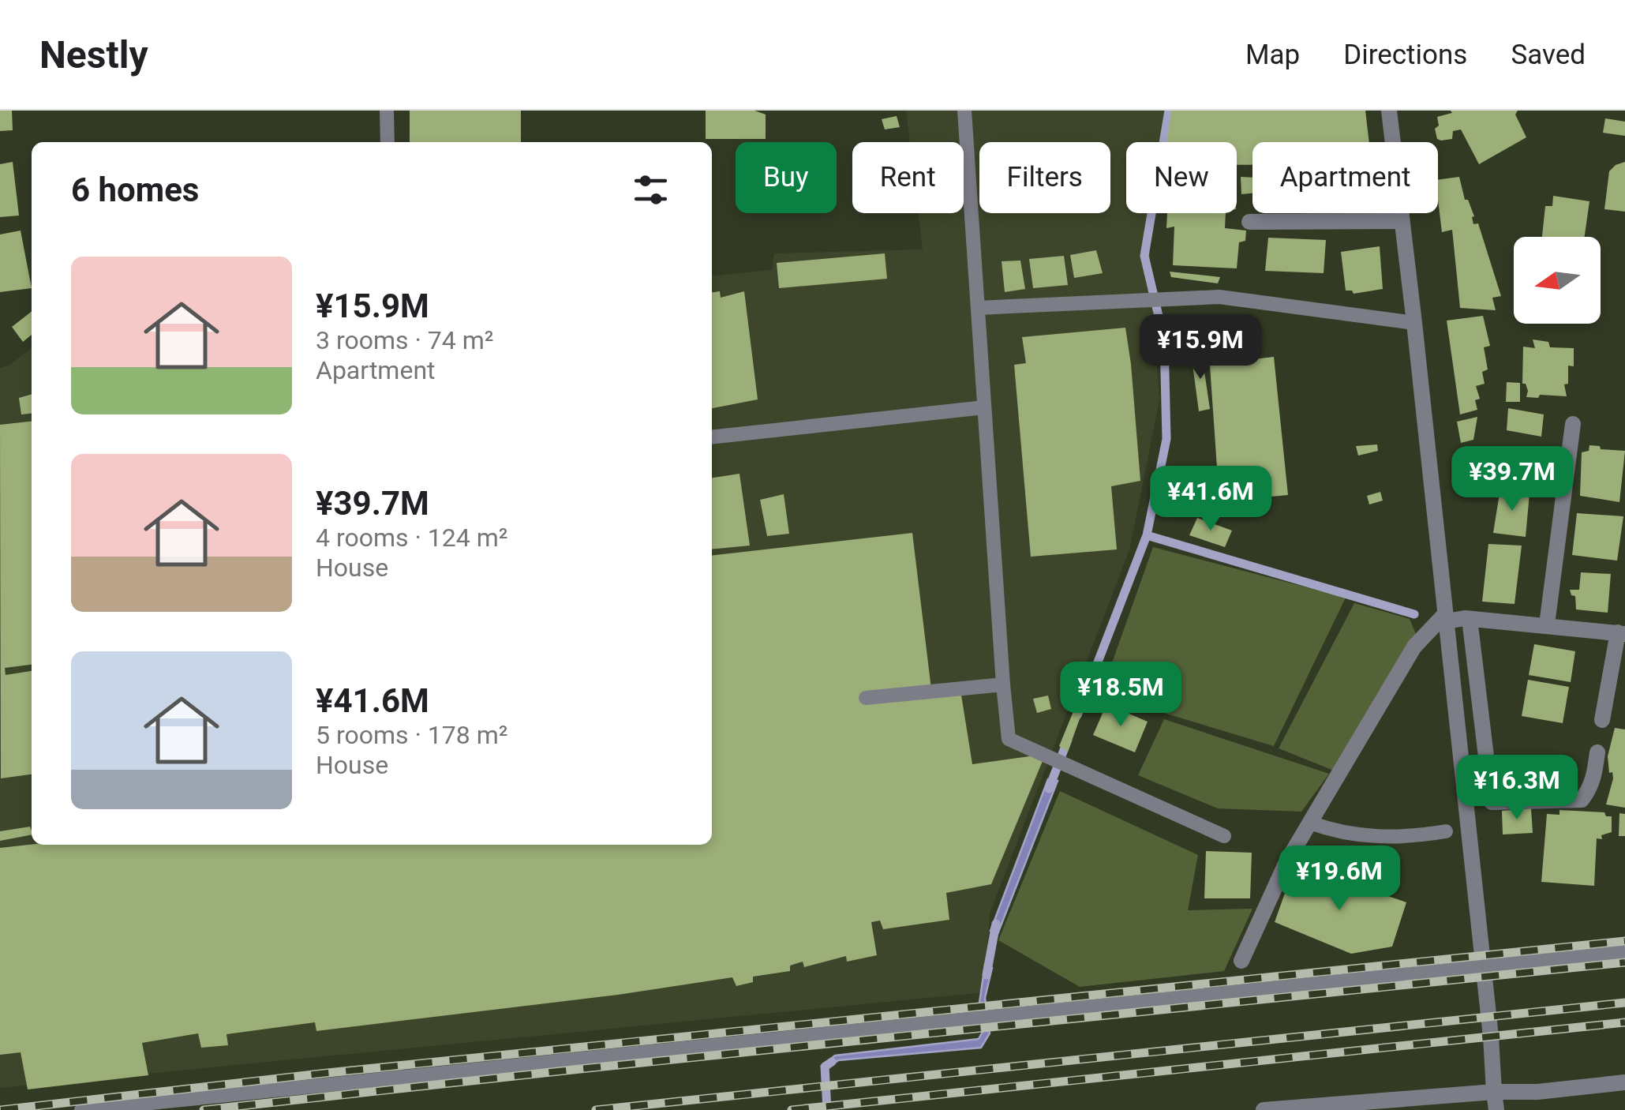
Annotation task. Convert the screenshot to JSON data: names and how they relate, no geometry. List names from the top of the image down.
{
  "north": "left",
  "page": {
    "header": "Nestly",
    "nav": ["Map", "Directions", "Saved"],
    "chip": [
      "Buy",
      "Rent",
      "Filters",
      "New",
      "Apartment"
    ],
    "heading": "6 homes",
    "list": [
      {
        "name": "¥15.9M",
        "note": "3 rooms · 74 m² · Apartment"
      },
      {
        "name": "¥39.7M",
        "note": "4 rooms · 124 m² · House"
      },
      {
        "name": "¥41.6M",
        "note": "5 rooms · 178 m² · House"
      }
    ],
    "price": [
      "¥15.9M",
      "¥39.7M",
      "¥41.6M",
      "¥18.5M",
      "¥16.3M",
      "¥19.6M"
    ]
  }
}
